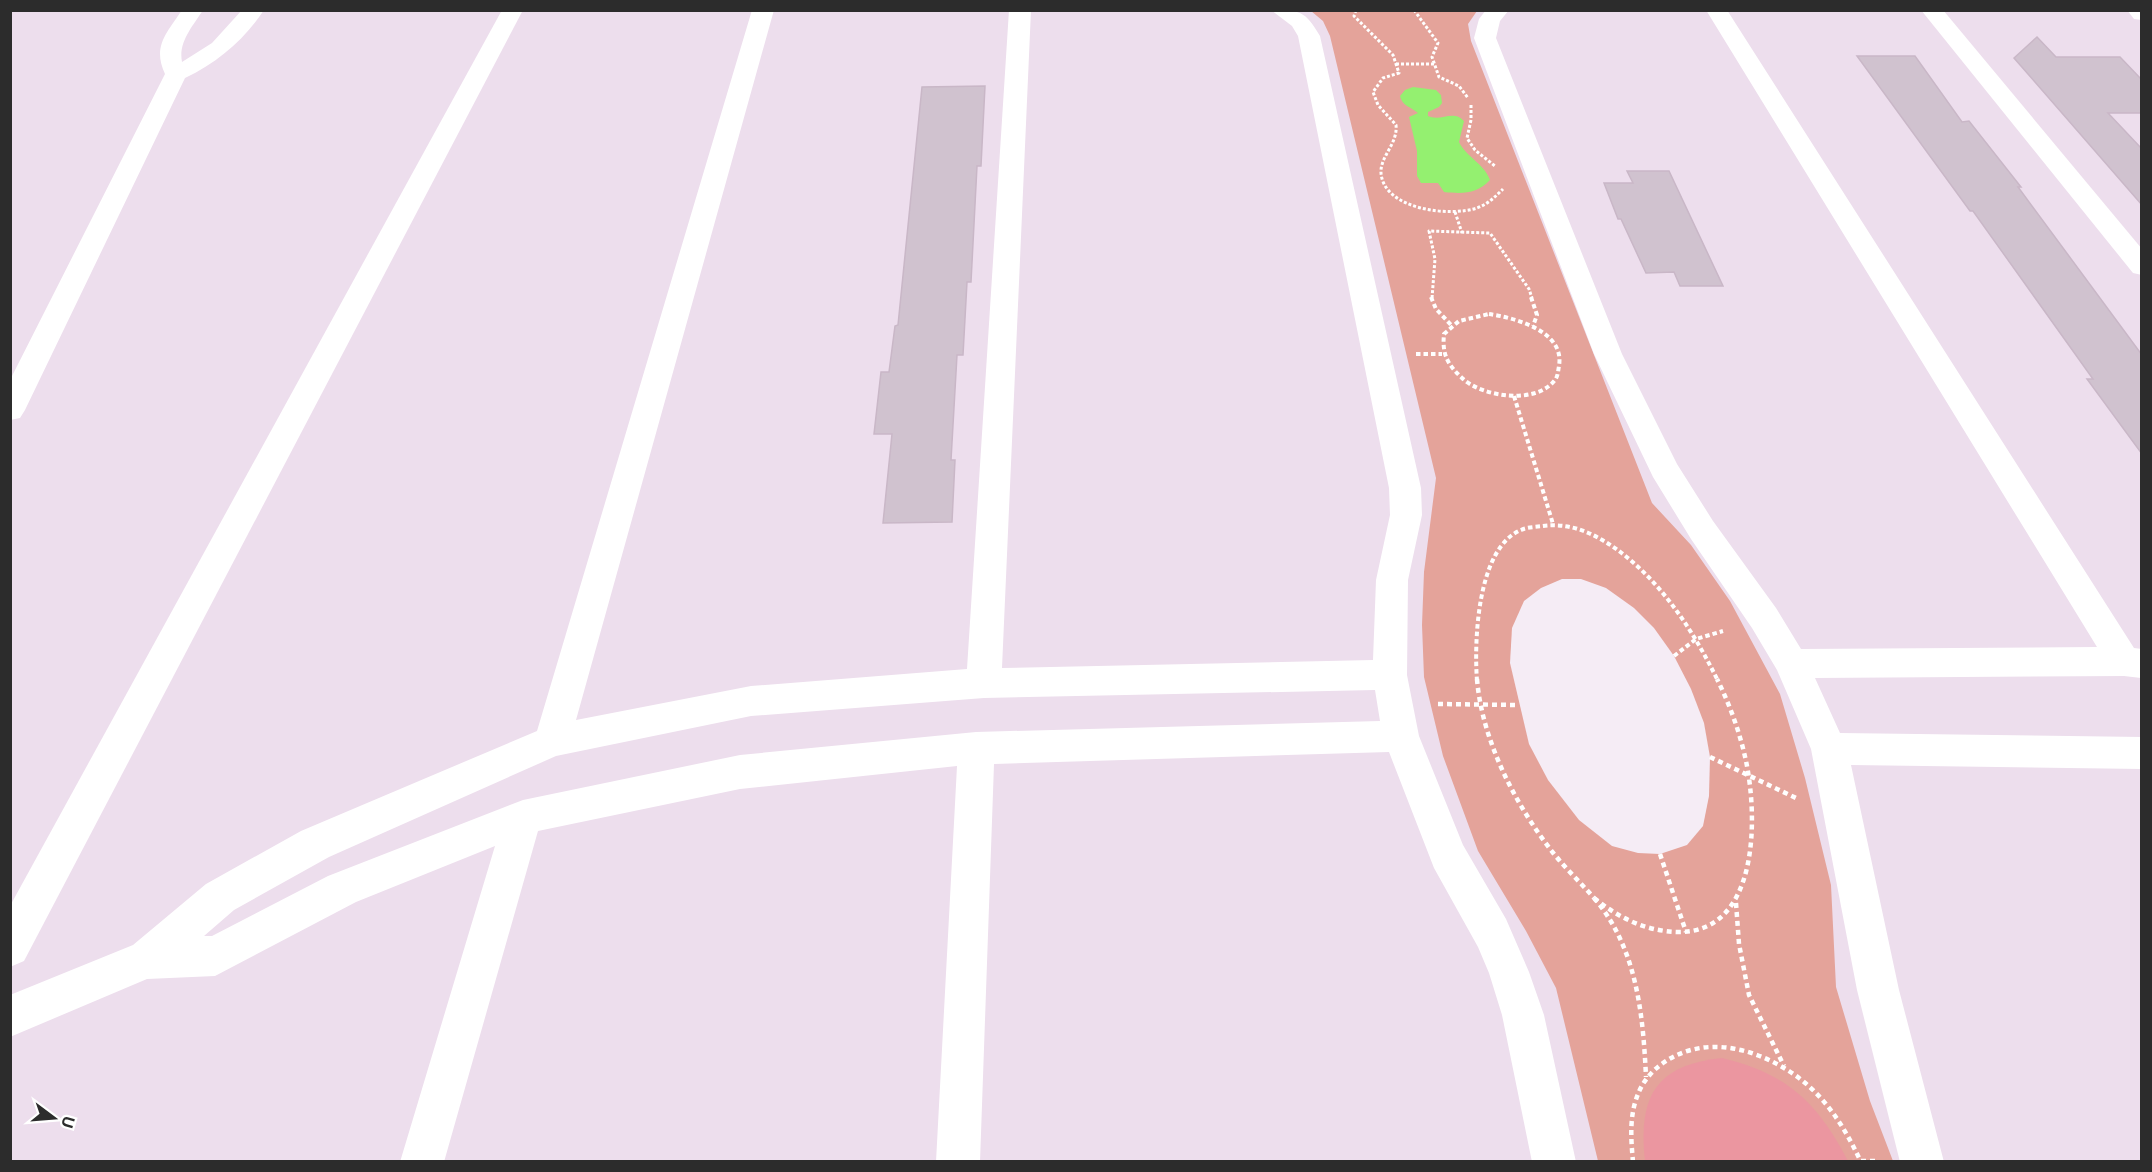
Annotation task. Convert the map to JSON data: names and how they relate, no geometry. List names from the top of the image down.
{
  "north": "right"
}
